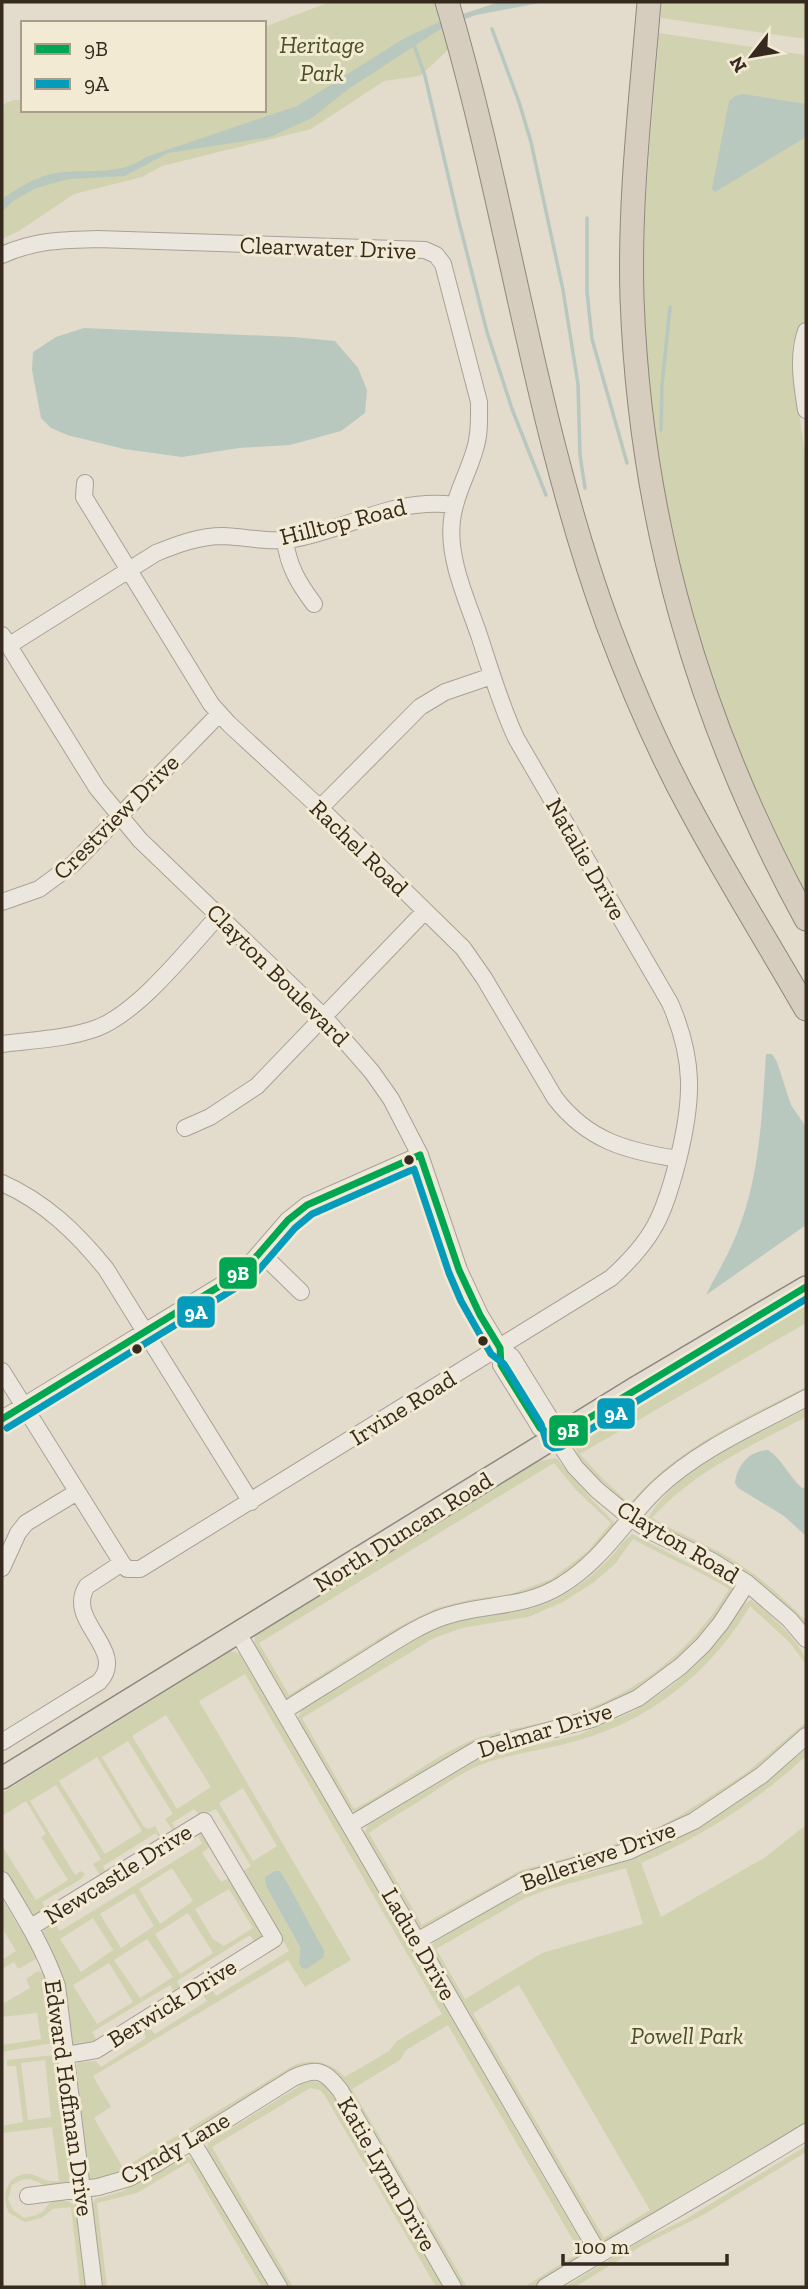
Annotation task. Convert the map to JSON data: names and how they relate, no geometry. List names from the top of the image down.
{
  "streets": {
    "main road": ["North Duncan Road"],
    "street": [
      "Clearwater Drive",
      "Hilltop Road",
      "Crestview Drive",
      "Rachel Road",
      "Natalie Drive",
      "Clayton Boulevard",
      "Irvine Road",
      "Clayton Road",
      "Delmar Drive",
      "Bellerieve Drive",
      "Newcastle Drive",
      "Ladue Drive",
      "Berwick Drive",
      "Edward Hoffman Drive",
      "Cyndy Lane",
      "Katie Lynn Drive"
    ]
  },
  "crossings": [
    ["Clearwater Drive", "Hilltop Road"],
    ["Clearwater Drive", "Natalie Drive"],
    ["Hilltop Road", "Rachel Road"],
    ["Hilltop Road", "Natalie Drive"],
    ["Hilltop Road", "Clayton Boulevard"],
    ["Crestview Drive", "Rachel Road"],
    ["Crestview Drive", "Clayton Boulevard"],
    ["Rachel Road", "Natalie Drive"],
    ["Natalie Drive", "Irvine Road"],
    ["Clayton Boulevard", "Irvine Road"],
    ["Clayton Boulevard", "North Duncan Road"],
    ["Clayton Boulevard", "Clayton Road"],
    ["North Duncan Road", "Clayton Road"],
    ["North Duncan Road", "Ladue Drive"],
    ["Clayton Road", "Delmar Drive"],
    ["Delmar Drive", "Ladue Drive"],
    ["Bellerieve Drive", "Ladue Drive"],
    ["Newcastle Drive", "Berwick Drive"],
    ["Newcastle Drive", "Edward Hoffman Drive"],
    ["Berwick Drive", "Edward Hoffman Drive"],
    ["Edward Hoffman Drive", "Cyndy Lane"],
    ["Cyndy Lane", "Katie Lynn Drive"]
  ],
  "parks": ["Heritage Park", "Powell Park"],
  "lines": ["transit line 9B", "transit line 9A"],
  "legend": ["9B", "9A"],
  "scale_bar": "100 m",
  "north": "bottom left"
}
